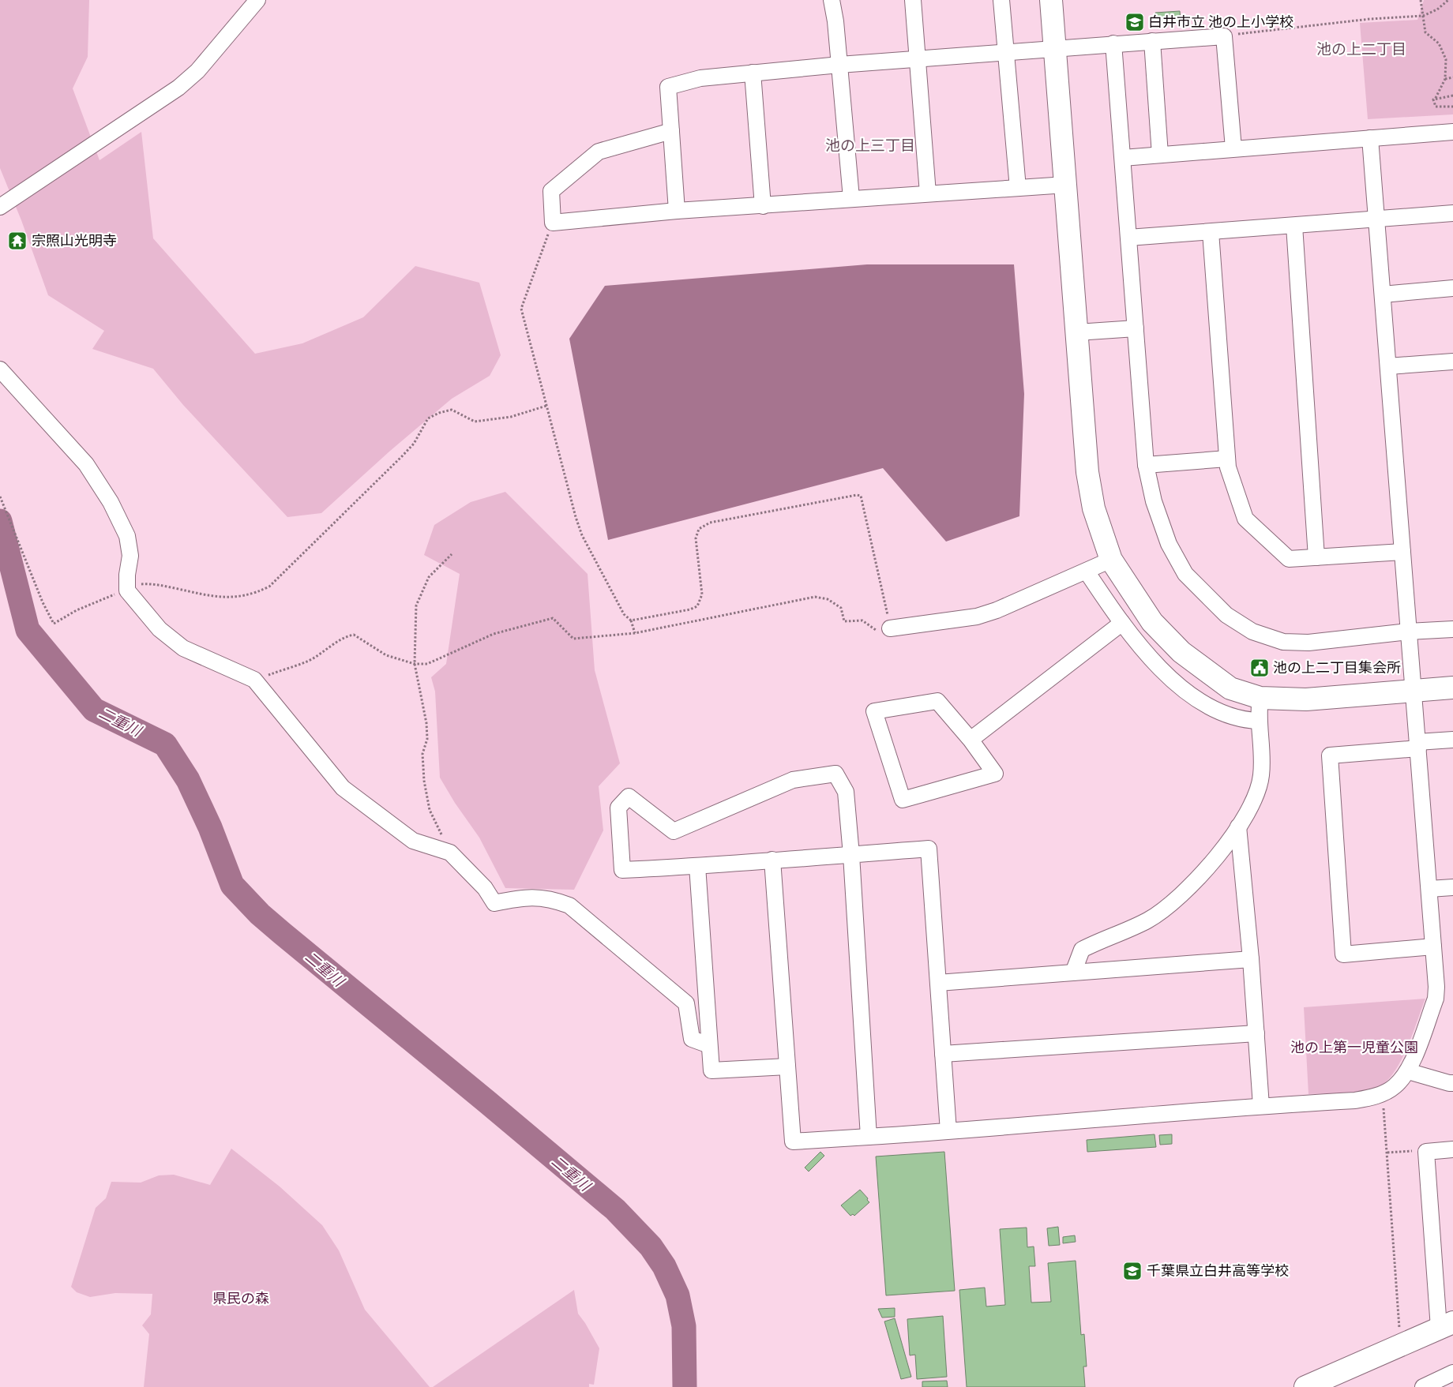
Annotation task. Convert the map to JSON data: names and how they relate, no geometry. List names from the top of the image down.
{
  "districts": ["池の上二丁目", "池の上三丁目"],
  "water": ["二重川"],
  "parks": ["池の上第一児童公園", "県民の森"],
  "places": {
    "school or university": ["白井市立 池の上小学校", "千葉県立白井高等学校"],
    "temple": ["宗照山光明寺"],
    "public building": ["池の上二丁目集会所"]
  }
}
